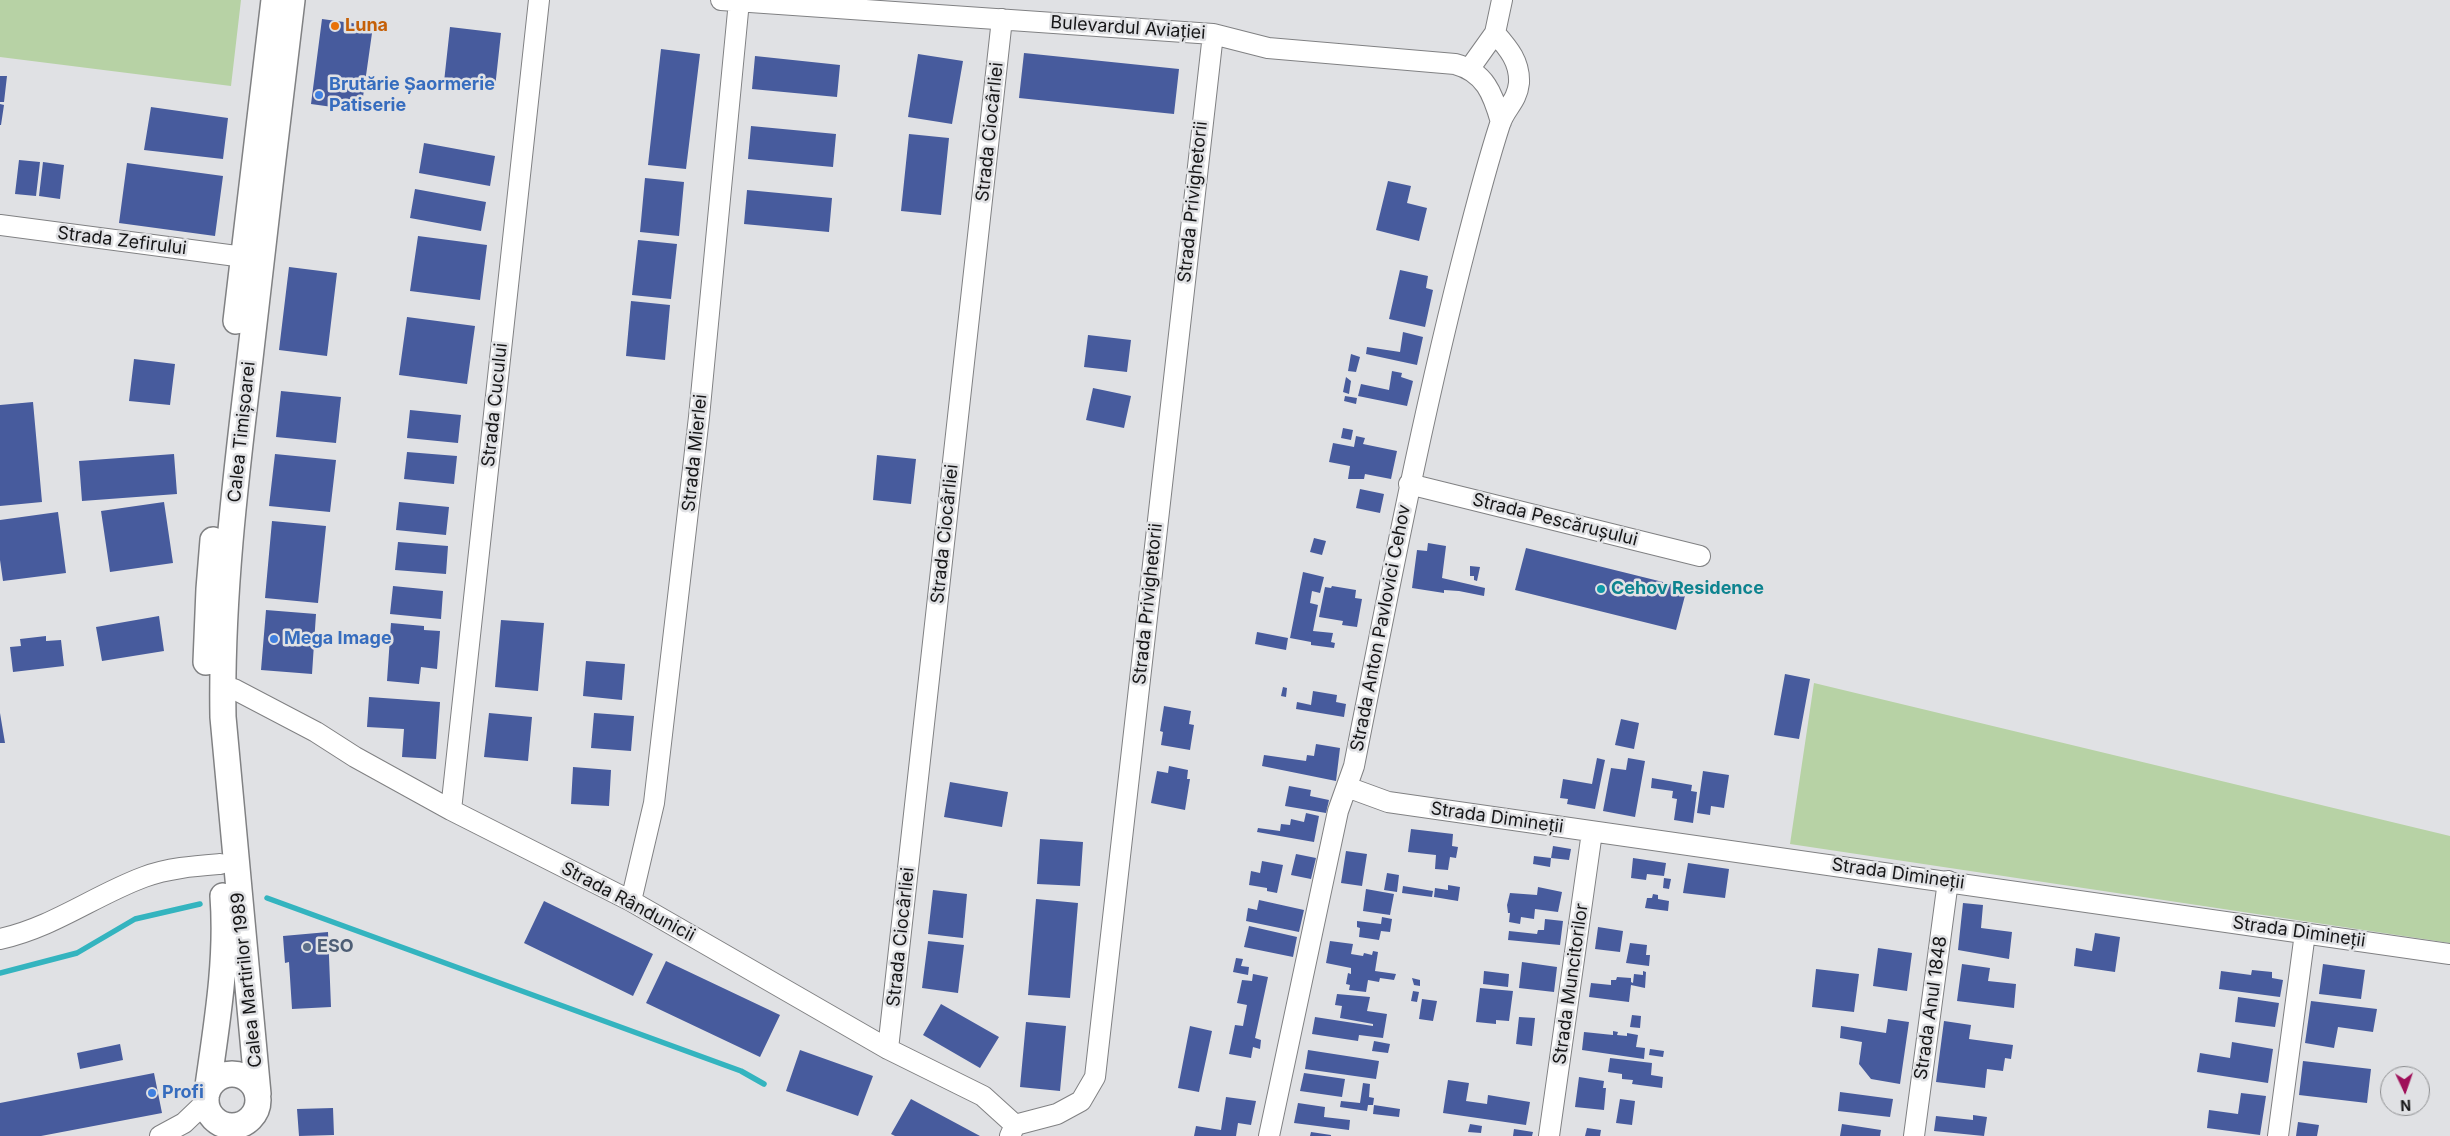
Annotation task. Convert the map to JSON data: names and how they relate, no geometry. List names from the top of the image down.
{
  "streets": {
    "main road": ["Calea Timișoarei", "Calea Martirilor 1989"],
    "street": [
      "Bulevardul Aviației",
      "Strada Ciocârliei",
      "Strada Privighetorii",
      "Strada Zefirului",
      "Strada Cucului",
      "Strada Mierlei",
      "Strada Pescărușului",
      "Strada Anton Pavlovici Cehov",
      "Strada Dimineții",
      "Strada Rândunicii",
      "Strada Muncitorilor",
      "Strada Anul 1848"
    ]
  },
  "crossings": [
    ["Bulevardul Aviației", "Strada Ciocârliei"],
    ["Bulevardul Aviației", "Strada Privighetorii"],
    ["Bulevardul Aviației", "Strada Mierlei"],
    ["Strada Ciocârliei", "Strada Rândunicii"],
    ["Strada Privighetorii", "Strada Rândunicii"],
    ["Strada Zefirului", "Calea Timișoarei"],
    ["Strada Cucului", "Strada Rândunicii"],
    ["Calea Timișoarei", "Strada Rândunicii"],
    ["Calea Timișoarei", "Calea Martirilor 1989"],
    ["Strada Mierlei", "Strada Rândunicii"],
    ["Strada Pescărușului", "Strada Anton Pavlovici Cehov"],
    ["Strada Anton Pavlovici Cehov", "Strada Dimineții"],
    ["Strada Dimineții", "Strada Muncitorilor"],
    ["Strada Dimineții", "Strada Anul 1848"]
  ],
  "places": [
    "Luna",
    "Brutărie Șaormerie Patiserie",
    "Cehov Residence",
    "Mega Image",
    "ESO",
    "Profi"
  ],
  "north": "bottom"
}
